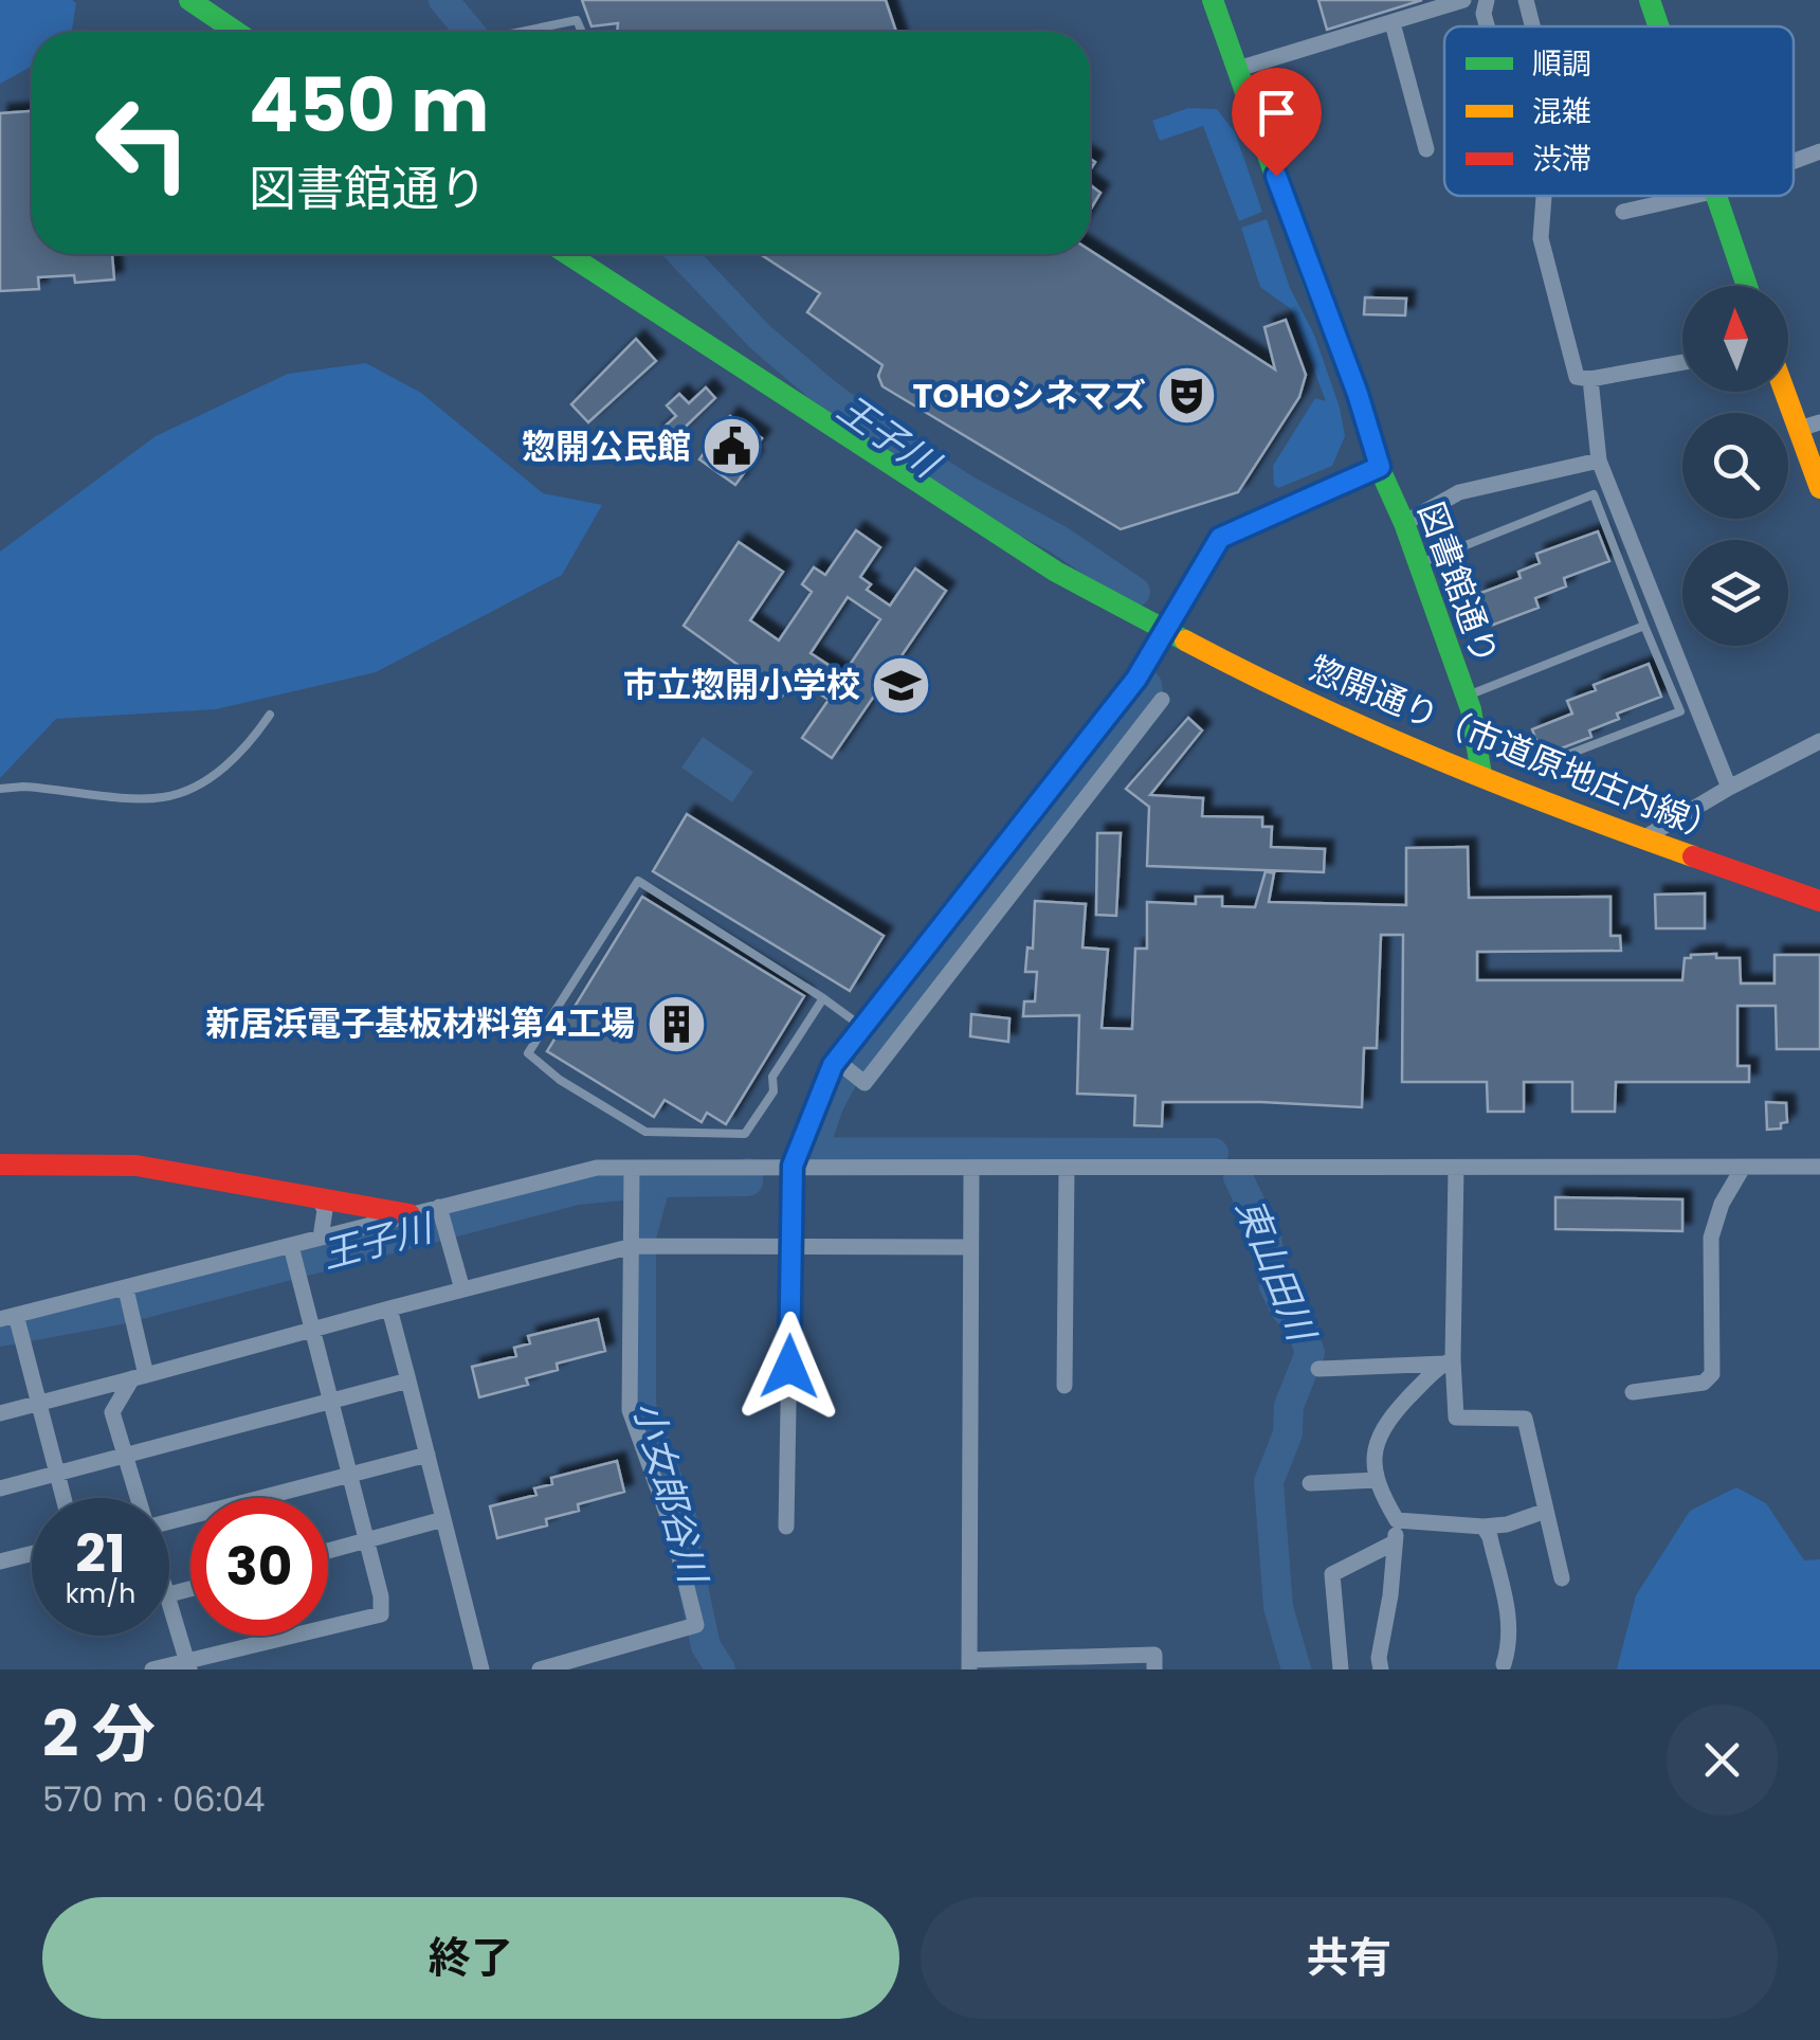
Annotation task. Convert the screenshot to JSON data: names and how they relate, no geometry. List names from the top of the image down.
{
  "streets": {
    "street": ["図書館通り", "惣開通り（市道原地庄内線）"]
  },
  "crossings": [
    ["図書館通り", "惣開通り（市道原地庄内線）"]
  ],
  "water": ["王子川", "東山田川", "小女郎谷川"],
  "places": {
    "theatre": ["TOHOシネマズ"],
    "public building": ["惣開公民館"],
    "school or university": ["市立惣開小学校"],
    "building": ["新居浜電子基板材料第4工場"]
  },
  "legend": ["順調", "混雑", "渋滞"],
  "north": "top",
  "page": {
    "turn": ["450 m", "図書館通り"],
    "speed": "21 km/h",
    "limit": "30",
    "heading": ["2 分", "570 m · 06:04"],
    "buttons": ["終了", "共有"]
  }
}
